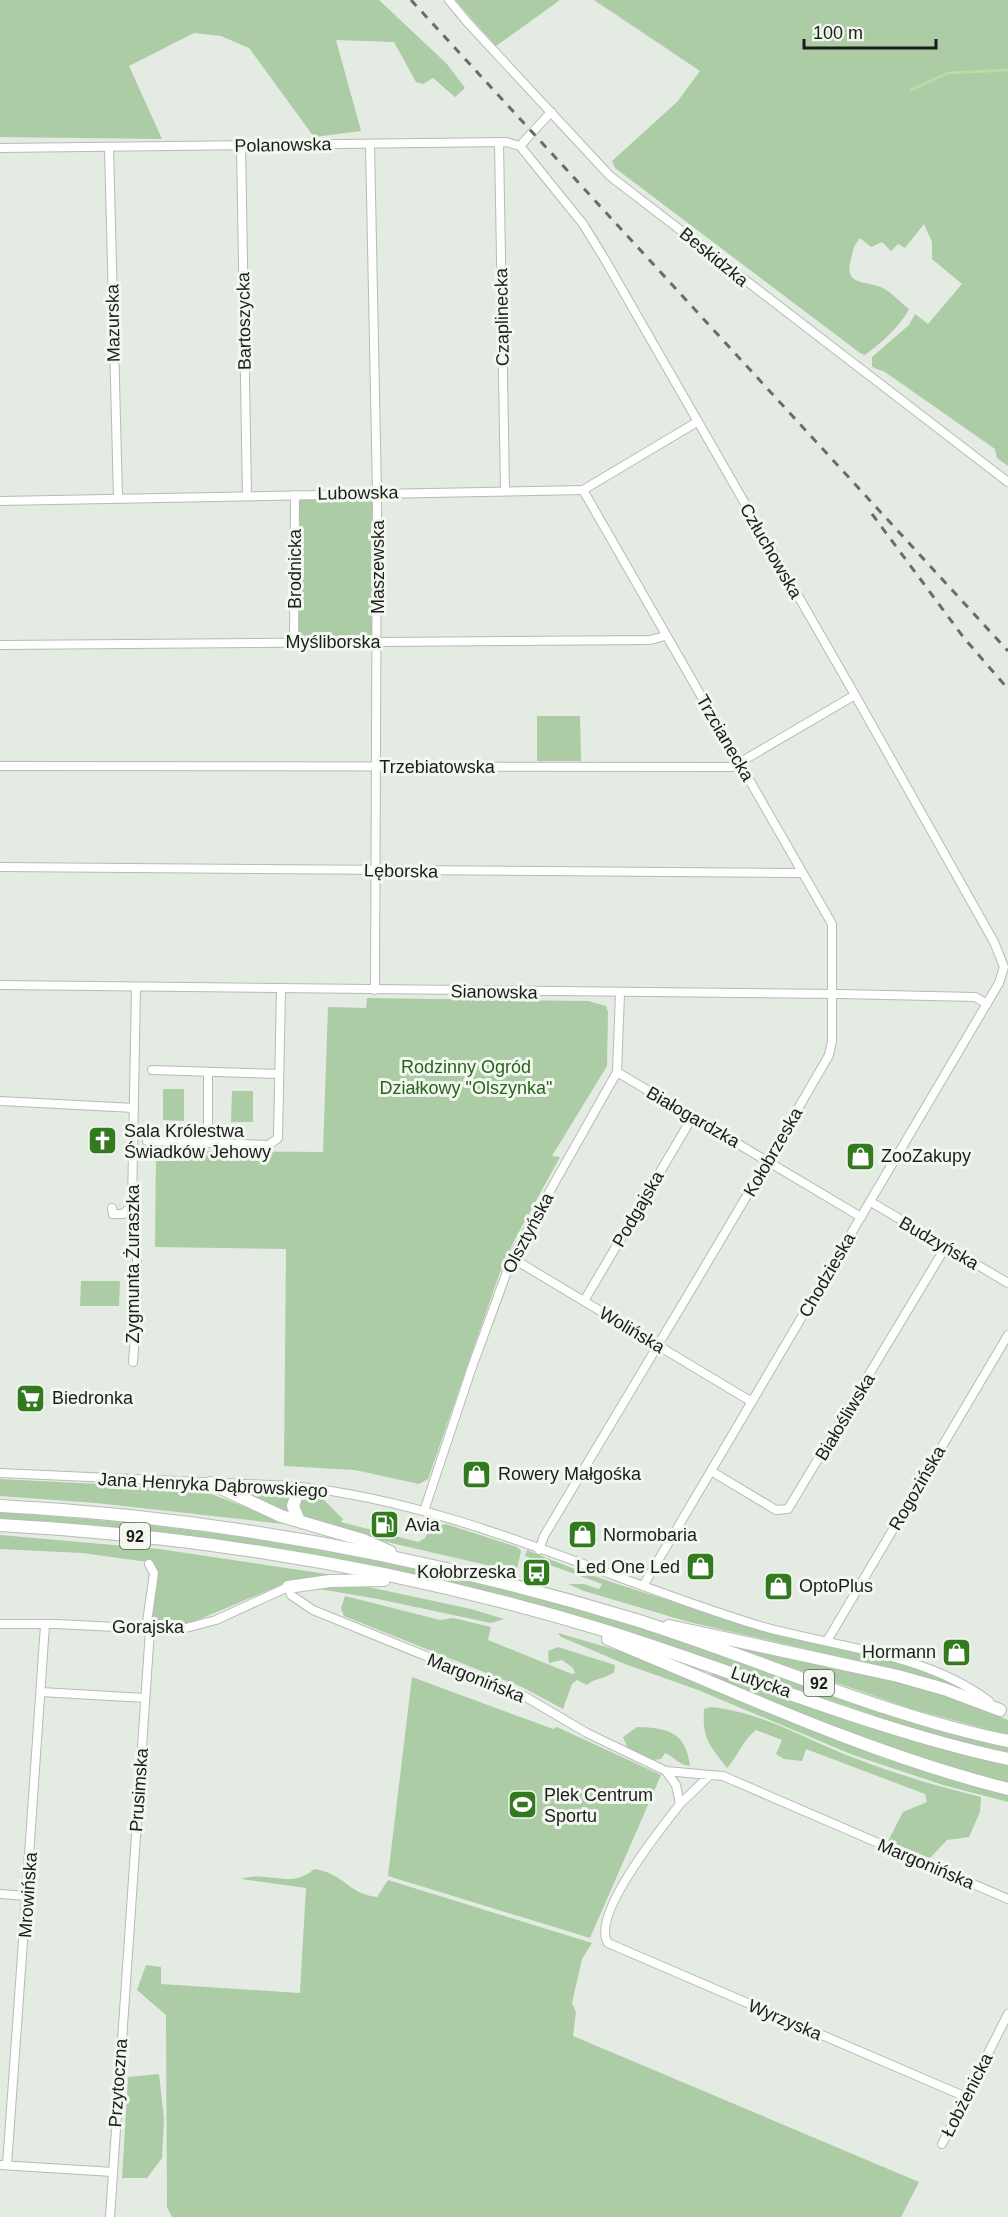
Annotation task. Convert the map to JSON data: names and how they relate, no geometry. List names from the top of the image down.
{
  "streets": {
    "main road": ["Jana Henryka Dąbrowskiego", "92", "Lutycka"],
    "street": [
      "Polanowska",
      "Beskidzka",
      "Czaplinecka",
      "Bartoszycka",
      "Mazurska",
      "Lubowska",
      "Człuchowska",
      "Maszewska",
      "Brodnicka",
      "Myśliborska",
      "Trzcianecka",
      "Trzebiatowska",
      "Lęborska",
      "Sianowska",
      "Białogardzka",
      "Kołobrzeska",
      "Podgajska",
      "Olsztyńska",
      "Budzyńska",
      "Zygmunta Żuraszka",
      "Chodzieska",
      "Wolińska",
      "Białośliwska",
      "Rogozińska",
      "Gorajska",
      "Margonińska",
      "Prusimska",
      "Mrowińska",
      "Wyrzyska",
      "Przytoczna",
      "Łobżenicka"
    ]
  },
  "crossings": [
    ["Polanowska", "Czaplinecka"],
    ["Polanowska", "Bartoszycka"],
    ["Polanowska", "Mazurska"],
    ["Polanowska", "Człuchowska"],
    ["Polanowska", "Maszewska"],
    ["Czaplinecka", "Lubowska"],
    ["Bartoszycka", "Lubowska"],
    ["Mazurska", "Lubowska"],
    ["Lubowska", "Maszewska"],
    ["Lubowska", "Brodnicka"],
    ["Lubowska", "Trzcianecka"],
    ["Człuchowska", "Trzebiatowska"],
    ["Człuchowska", "Chodzieska"],
    ["Maszewska", "Myśliborska"],
    ["Maszewska", "Trzebiatowska"],
    ["Maszewska", "Lęborska"],
    ["Maszewska", "Sianowska"],
    ["Brodnicka", "Myśliborska"],
    ["Myśliborska", "Trzcianecka"],
    ["Trzcianecka", "Trzebiatowska"],
    ["Trzcianecka", "Lęborska"],
    ["Trzcianecka", "Sianowska"],
    ["Trzcianecka", "Kołobrzeska"],
    ["Sianowska", "Kołobrzeska"],
    ["Sianowska", "Olsztyńska"],
    ["Sianowska", "Zygmunta Żuraszka"],
    ["Sianowska", "Chodzieska"],
    ["Białogardzka", "Kołobrzeska"],
    ["Białogardzka", "Podgajska"],
    ["Białogardzka", "Olsztyńska"],
    ["Białogardzka", "Chodzieska"],
    ["Kołobrzeska", "Wolińska"],
    ["Kołobrzeska", "Jana Henryka Dąbrowskiego"],
    ["Podgajska", "Wolińska"],
    ["Olsztyńska", "Wolińska"],
    ["Olsztyńska", "Jana Henryka Dąbrowskiego"],
    ["Budzyńska", "Chodzieska"],
    ["Budzyńska", "Białośliwska"],
    ["Chodzieska", "Wolińska"],
    ["Chodzieska", "Białośliwska"],
    ["Chodzieska", "Jana Henryka Dąbrowskiego"],
    ["Jana Henryka Dąbrowskiego", "Rogozińska"],
    ["Jana Henryka Dąbrowskiego", "Lutycka"],
    ["92", "Lutycka"],
    ["Gorajska", "Margonińska"],
    ["Gorajska", "Prusimska"],
    ["Gorajska", "Mrowińska"],
    ["Prusimska", "Przytoczna"],
    ["Wyrzyska", "Łobżenicka"]
  ],
  "parks": ["Rodzinny Ogród Działkowy \"Olszynka\""],
  "places": {
    "church": ["Sala Królestwa Świadków Jehowy"],
    "shop": [
      "ZooZakupy",
      "Rowery Małgośka",
      "Normobaria",
      "Led One Led",
      "OptoPlus",
      "Hormann"
    ],
    "supermarket": ["Biedronka"],
    "fuel station": ["Avia"],
    "bus stop": ["Kołobrzeska"],
    "sports": ["Plek Centrum Sportu"]
  },
  "scale_bar": "100 m"
}
